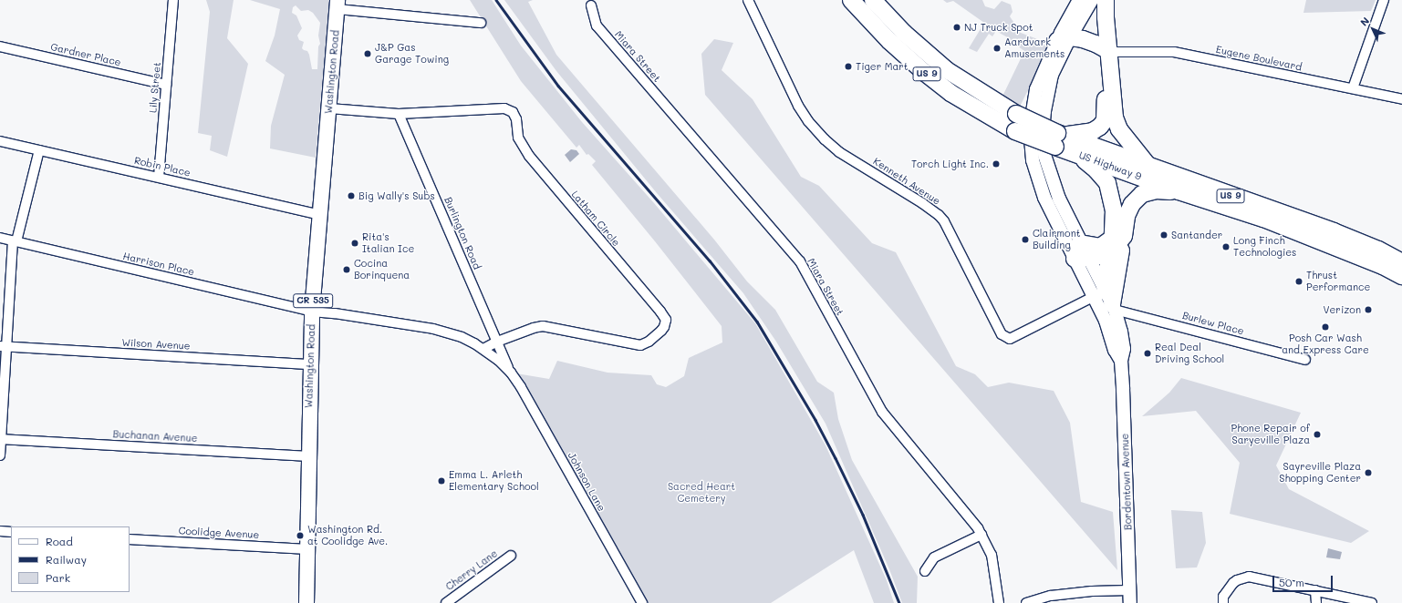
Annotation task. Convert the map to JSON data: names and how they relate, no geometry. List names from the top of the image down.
{
  "streets": {
    "highway": ["US 9", "US Highway 9"],
    "main road": ["Washington Road", "CR 535"],
    "street": [
      "Gardner Place",
      "Miara Street",
      "Eugene Boulevard",
      "Lily Street",
      "Robin Place",
      "Kenneth Avenue",
      "Latham Circle",
      "Burlington Road",
      "Harrison Place",
      "Burlew Place",
      "Wilson Avenue",
      "Buchanan Avenue",
      "Johnson Lane",
      "Bordentown Avenue",
      "Coolidge Avenue",
      "Cherry Lane"
    ]
  },
  "crossings": [
    ["Gardner Place", "Lily Street"],
    ["Washington Road", "Robin Place"],
    ["Washington Road", "Latham Circle"],
    ["Washington Road", "Harrison Place"],
    ["Washington Road", "Wilson Avenue"],
    ["Washington Road", "Buchanan Avenue"],
    ["Washington Road", "Johnson Lane"],
    ["Washington Road", "Coolidge Avenue"],
    ["Lily Street", "Robin Place"],
    ["Kenneth Avenue", "Burlew Place"],
    ["Kenneth Avenue", "Bordentown Avenue"],
    ["Latham Circle", "Burlington Road"],
    ["Latham Circle", "Johnson Lane"],
    ["Burlington Road", "Johnson Lane"],
    ["Harrison Place", "Johnson Lane"],
    ["Burlew Place", "Bordentown Avenue"]
  ],
  "parks": ["Sacred Heart Cemetery"],
  "places": [
    "NJ Truck Spot",
    "Aardvark Amusements",
    "J&P Gas Garage Towing",
    "Tiger Mart",
    "Torch Light Inc.",
    "Big Wally's Subs",
    "Santander",
    "Clairmont Building",
    "Rita's Italian Ice",
    "Long Finch Technologies",
    "Cocina Borinquena",
    "Thrust Performance",
    "Verizon",
    "Posh Car Wash and Express Care",
    "Real Deal Driving School",
    "Phone Repair of Saryeville Plaza",
    "Sayreville Plaza Shopping Center",
    "Emma L. Arleth Elementary School",
    "Washington Rd. at Coolidge Ave."
  ],
  "legend": ["Road", "Railway", "Park"],
  "scale_bar": "50 m",
  "north": "top left"
}
